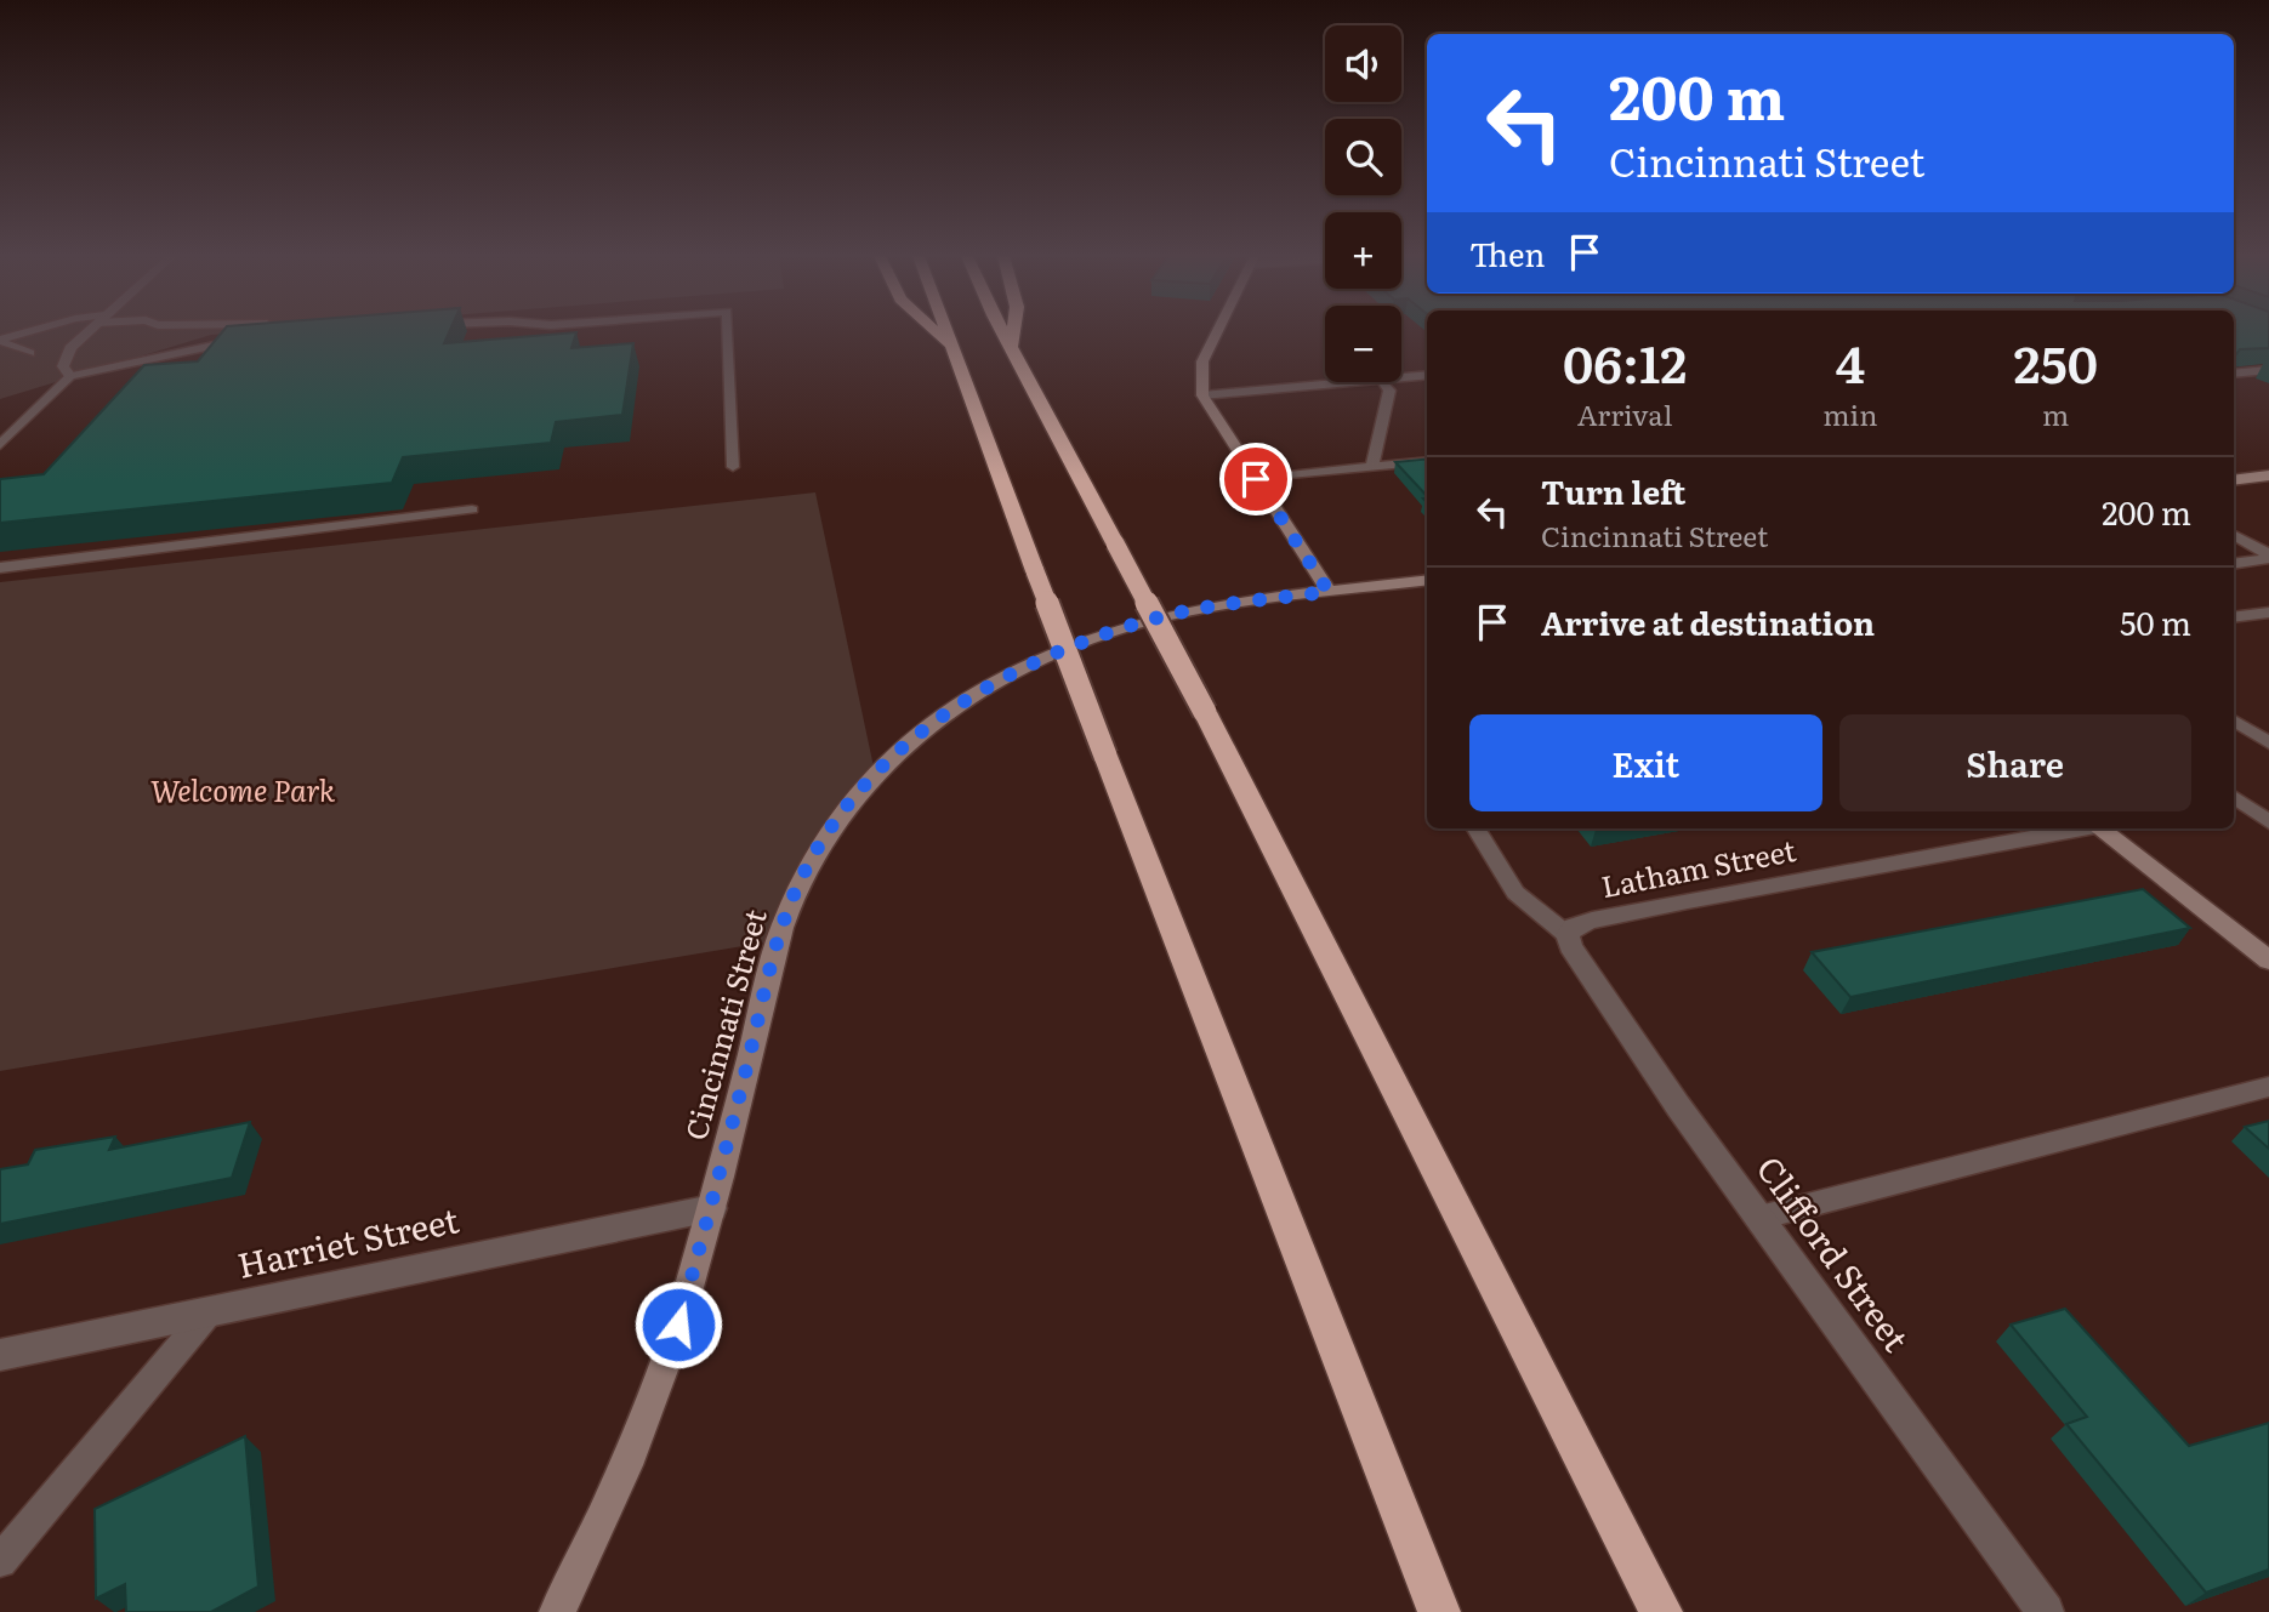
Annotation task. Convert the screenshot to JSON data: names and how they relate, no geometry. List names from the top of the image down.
{
  "streets": {
    "street": [
      "Latham Street",
      "Cincinnati Street",
      "Harriet Street",
      "Clifford Street"
    ]
  },
  "crossings": [
    ["Latham Street", "Clifford Street"],
    ["Cincinnati Street", "Harriet Street"]
  ],
  "parks": ["Welcome Park"],
  "page": {
    "map_buttons": ["+", "−"],
    "turn": ["200 m", "Cincinnati Street"],
    "then": "Then",
    "eta": [
      "06:12",
      "Arrival",
      "4",
      "min",
      "250",
      "m"
    ],
    "list": [
      {
        "name": "Turn left",
        "note": "Cincinnati Street",
        "value": "200 m"
      },
      {
        "name": "Arrive at destination",
        "value": "50 m"
      }
    ],
    "buttons": ["Exit", "Share"]
  }
}
